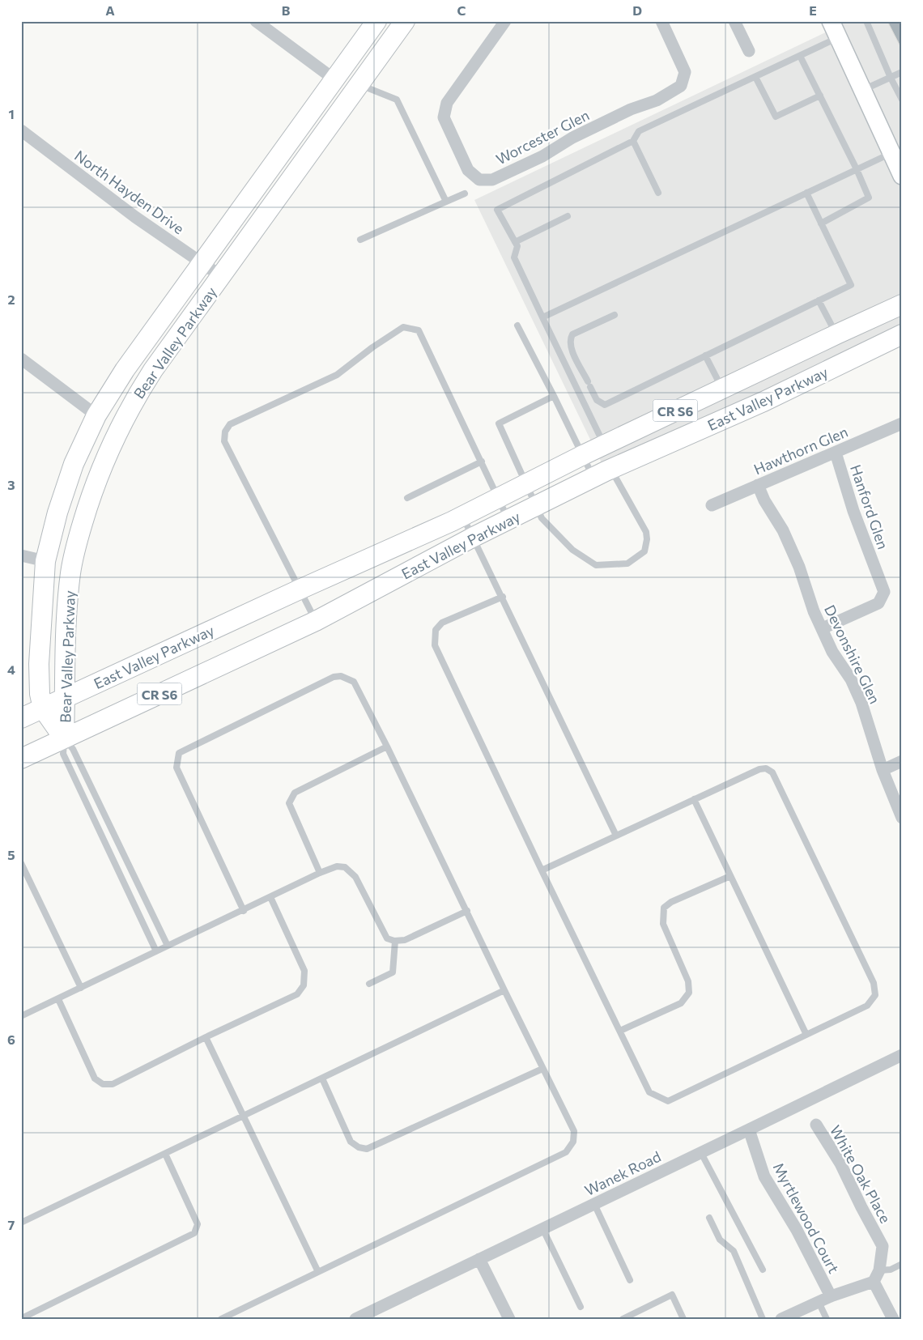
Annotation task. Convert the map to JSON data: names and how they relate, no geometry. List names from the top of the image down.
{
  "streets": {
    "main road": ["Bear Valley Parkway", "East Valley Parkway", "CR S6"],
    "street": [
      "Worcester Glen",
      "North Hayden Drive",
      "Hawthorn Glen",
      "Hanford Glen",
      "Devonshire Glen",
      "Wanek Road",
      "White Oak Place",
      "Myrtlewood Court"
    ]
  },
  "crossings": [
    ["North Hayden Drive", "Bear Valley Parkway"],
    ["Bear Valley Parkway", "East Valley Parkway"],
    ["Hawthorn Glen", "Hanford Glen"],
    ["Hawthorn Glen", "Devonshire Glen"],
    ["Hanford Glen", "Devonshire Glen"],
    ["Wanek Road", "Myrtlewood Court"]
  ],
  "grid": {
    "columns": [
      "A",
      "B",
      "C",
      "D",
      "E"
    ],
    "rows": [
      "1",
      "2",
      "3",
      "4",
      "5",
      "6",
      "7"
    ]
  }
}
